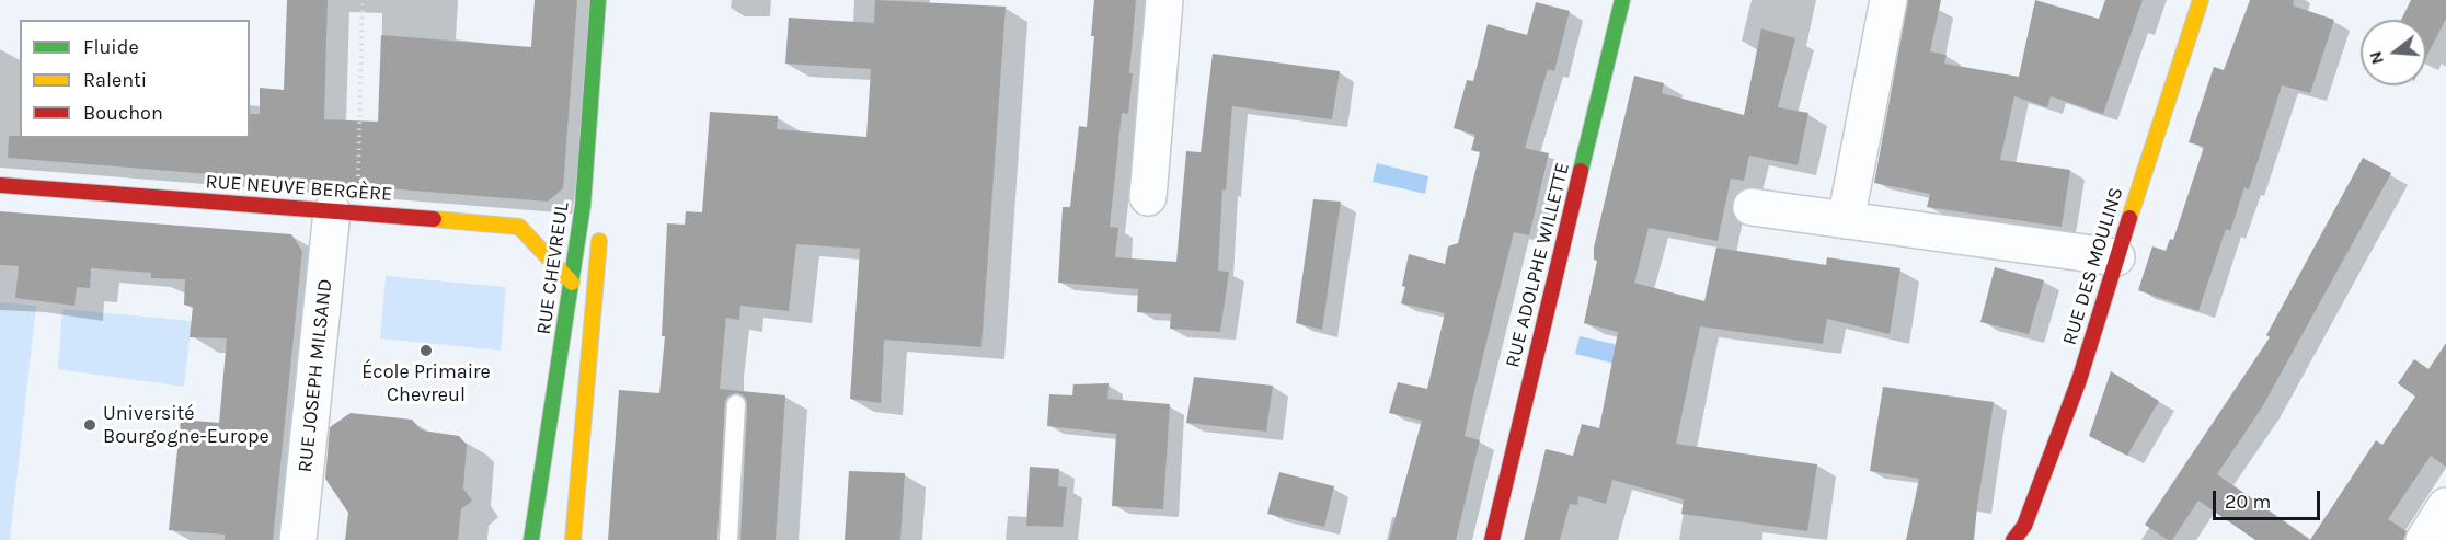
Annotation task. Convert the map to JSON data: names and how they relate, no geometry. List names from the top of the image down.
{
  "streets": {
    "street": [
      "RUE NEUVE BERGÈRE",
      "RUE ADOLPHE WILLETTE",
      "RUE DES MOULINS",
      "RUE CHEVREUL",
      "RUE JOSEPH MILSAND"
    ]
  },
  "crossings": [
    ["RUE NEUVE BERGÈRE", "RUE CHEVREUL"],
    ["RUE NEUVE BERGÈRE", "RUE JOSEPH MILSAND"]
  ],
  "places": ["École Primaire Chevreul", "Université Bourgogne-Europe"],
  "legend": ["Fluide", "Ralenti", "Bouchon"],
  "scale_bar": "20 m",
  "north": "left"
}
